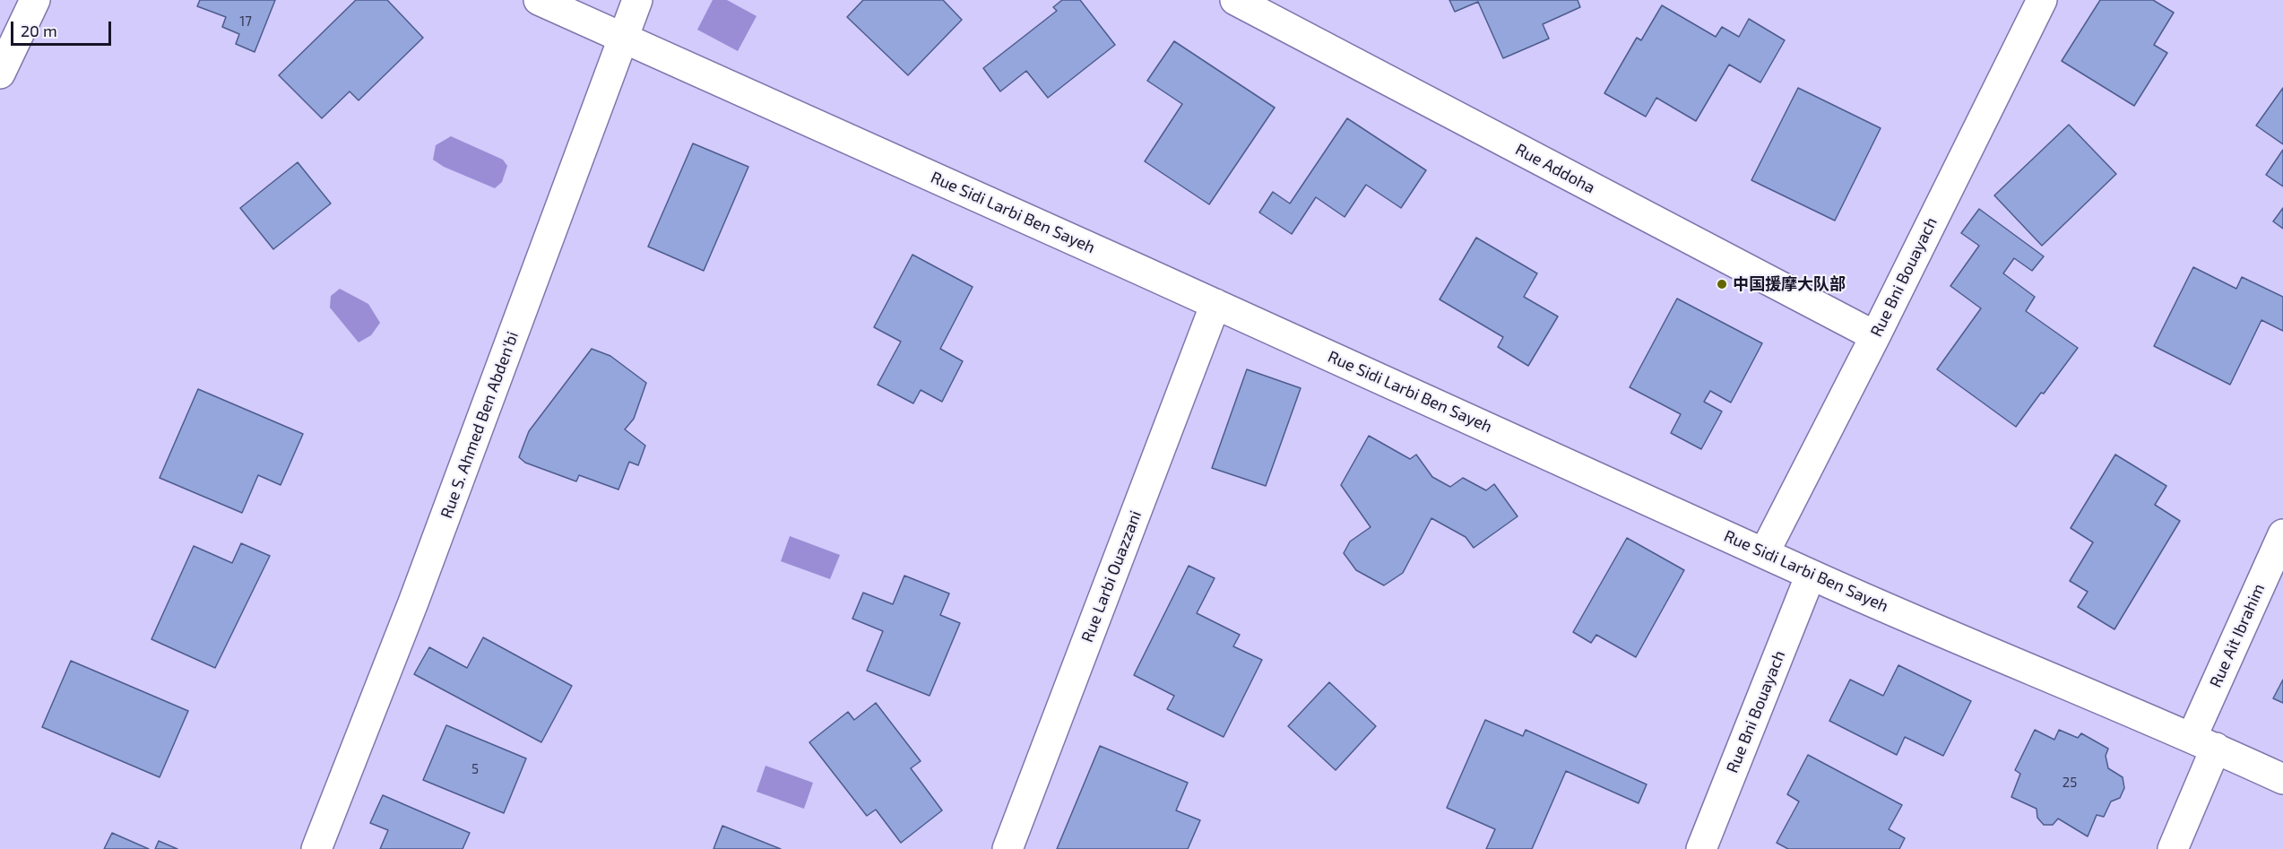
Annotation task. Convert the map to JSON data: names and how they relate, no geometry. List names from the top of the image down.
{
  "streets": {
    "street": [
      "Rue Addoha",
      "Rue Sidi Larbi Ben Sayeh",
      "Rue Bni Bouayach",
      "Rue S. Ahmed Ben Abden'bi",
      "Rue Larbi Ouazzani",
      "Rue Ait Ibrahim"
    ]
  },
  "crossings": [
    ["Rue Addoha", "Rue Bni Bouayach"],
    ["Rue Sidi Larbi Ben Sayeh", "Rue Bni Bouayach"],
    ["Rue Sidi Larbi Ben Sayeh", "Rue S. Ahmed Ben Abden'bi"],
    ["Rue Sidi Larbi Ben Sayeh", "Rue Larbi Ouazzani"],
    ["Rue Sidi Larbi Ben Sayeh", "Rue Ait Ibrahim"]
  ],
  "places": ["中国援摩大队部"],
  "house_numbers": ["17", "5", "25"],
  "scale_bar": "20 m"
}
